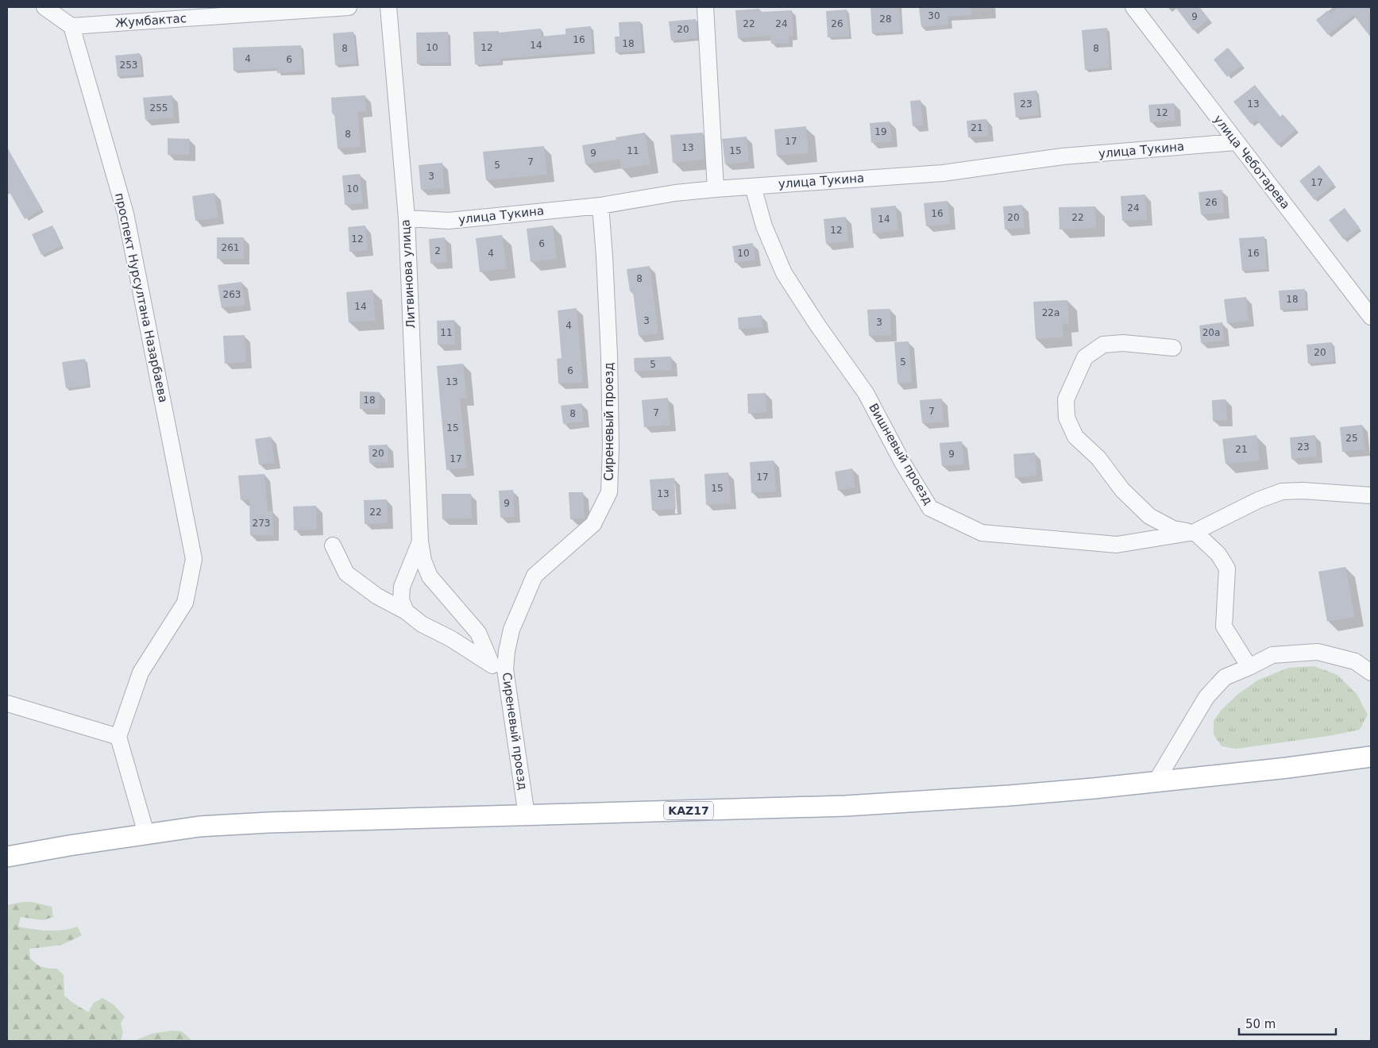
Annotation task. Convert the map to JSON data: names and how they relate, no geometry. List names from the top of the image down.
{
  "streets": {
    "main road": ["KAZ17"],
    "street": [
      "Жумбактас",
      "улица Тукина",
      "улица Чеботарева",
      "Литвинова улица",
      "проспект Нурсултана Назарбаева",
      "Сиреневый проезд",
      "Вишневый проезд"
    ]
  },
  "crossings": [
    ["Жумбактас", "проспект Нурсултана Назарбаева"],
    ["улица Тукина", "улица Чеботарева"],
    ["улица Тукина", "Литвинова улица"],
    ["улица Тукина", "Сиреневый проезд"],
    ["улица Тукина", "Вишневый проезд"],
    ["Литвинова улица", "Сиреневый проезд"],
    ["Сиреневый проезд", "KAZ17"]
  ],
  "house_numbers": [
    "30",
    "9",
    "28",
    "22",
    "24",
    "26",
    "20",
    "16",
    "18",
    "14",
    "10",
    "12",
    "8",
    "8",
    "4",
    "6",
    "253",
    "23",
    "13",
    "255",
    "12",
    "21",
    "19",
    "8",
    "17",
    "13",
    "11",
    "15",
    "9",
    "7",
    "5",
    "3",
    "17",
    "10",
    "26",
    "24",
    "16",
    "20",
    "22",
    "14",
    "12",
    "12",
    "6",
    "261",
    "2",
    "4",
    "10",
    "16",
    "8",
    "263",
    "18",
    "14",
    "22а",
    "3",
    "3",
    "4",
    "11",
    "20а",
    "20",
    "5",
    "5",
    "6",
    "13",
    "18",
    "7",
    "7",
    "8",
    "15",
    "25",
    "23",
    "21",
    "20",
    "9",
    "17",
    "17",
    "15",
    "13",
    "9",
    "22",
    "273"
  ],
  "scale_bar": "50 m"
}
